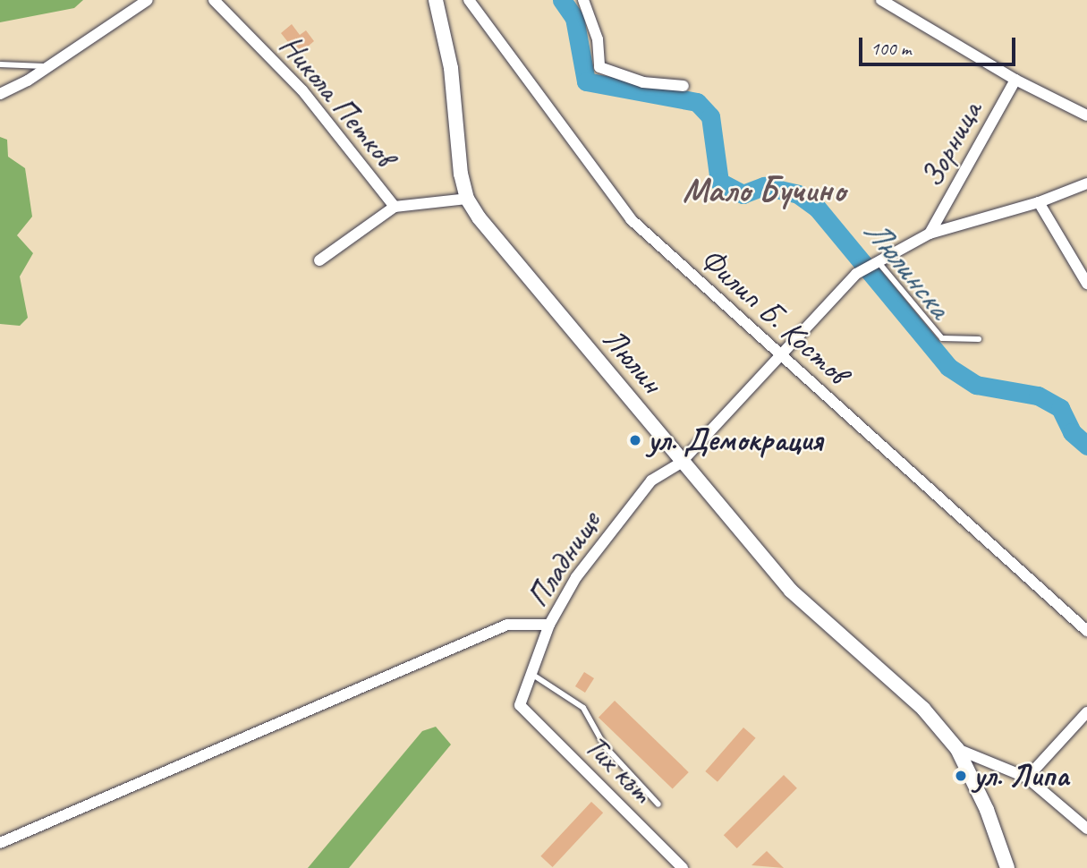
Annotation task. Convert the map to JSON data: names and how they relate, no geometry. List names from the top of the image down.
{
  "streets": {
    "street": [
      "Никола Петков",
      "Зорница",
      "Филип Б. Костов",
      "Люлин",
      "Пладнище",
      "Тих кът"
    ]
  },
  "crossings": [
    ["Зорница", "Пладнище"],
    ["Филип Б. Костов", "Пладнище"],
    ["Люлин", "Пладнище"],
    ["Пладнище", "Тих кът"]
  ],
  "districts": ["Мало Бучино"],
  "water": ["Люлинска"],
  "places": ["ул. Демокрация", "ул. Липа"],
  "scale_bar": "100 m"
}
